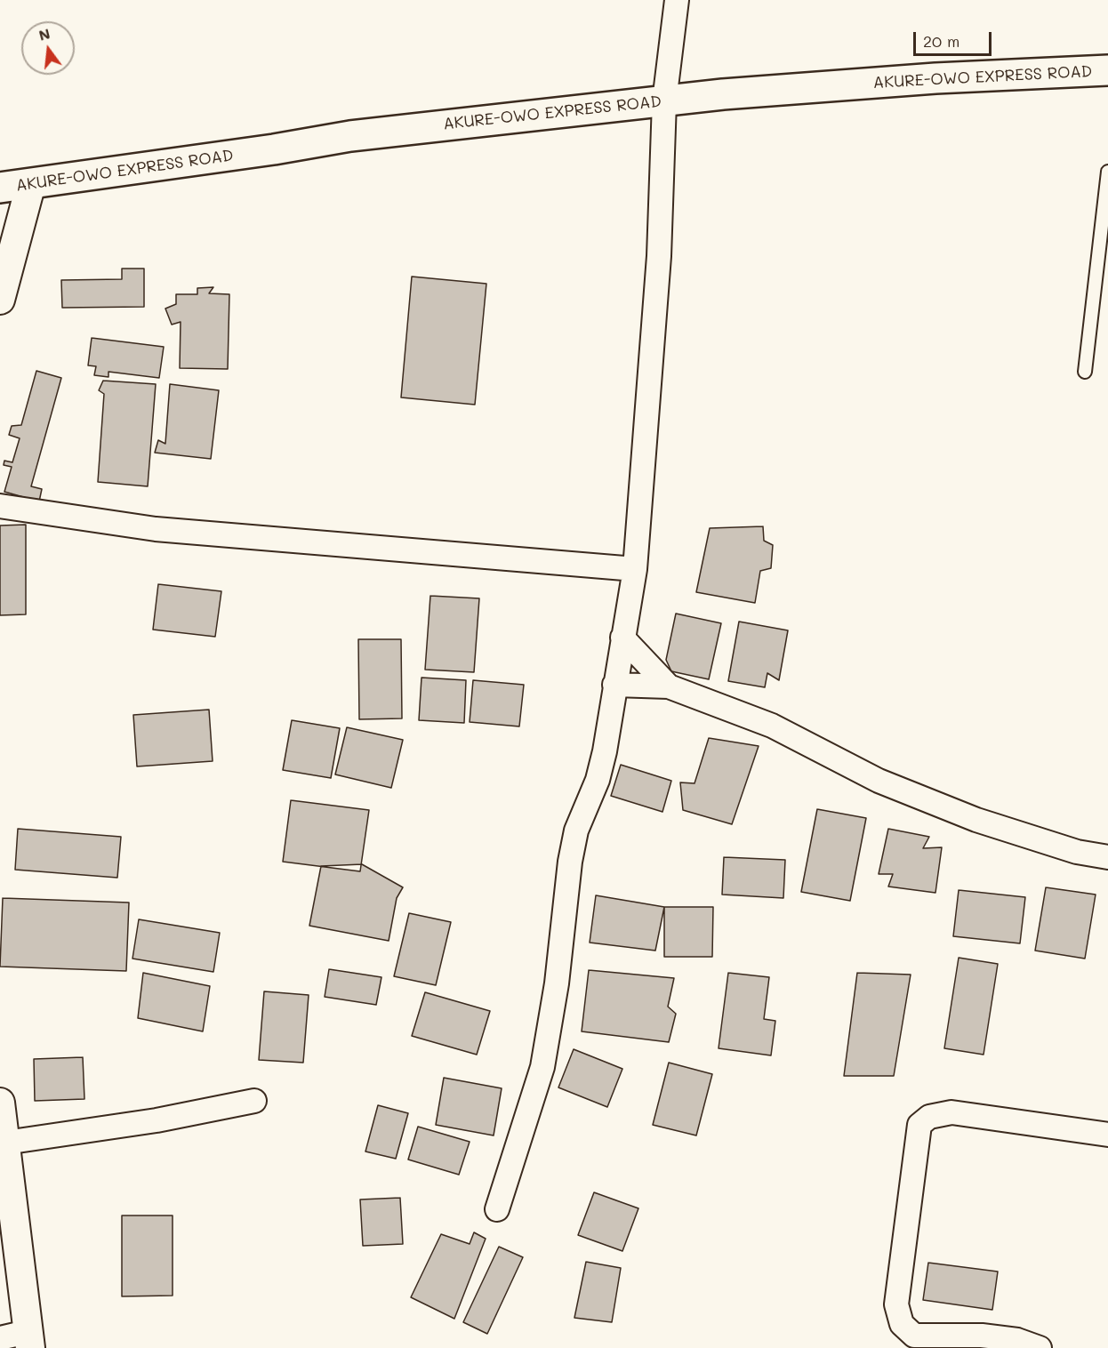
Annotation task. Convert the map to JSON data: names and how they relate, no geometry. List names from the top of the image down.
{
  "streets": {
    "highway": ["AKURE-OWO EXPRESS ROAD"]
  },
  "scale_bar": "20 m",
  "north": "top"
}
